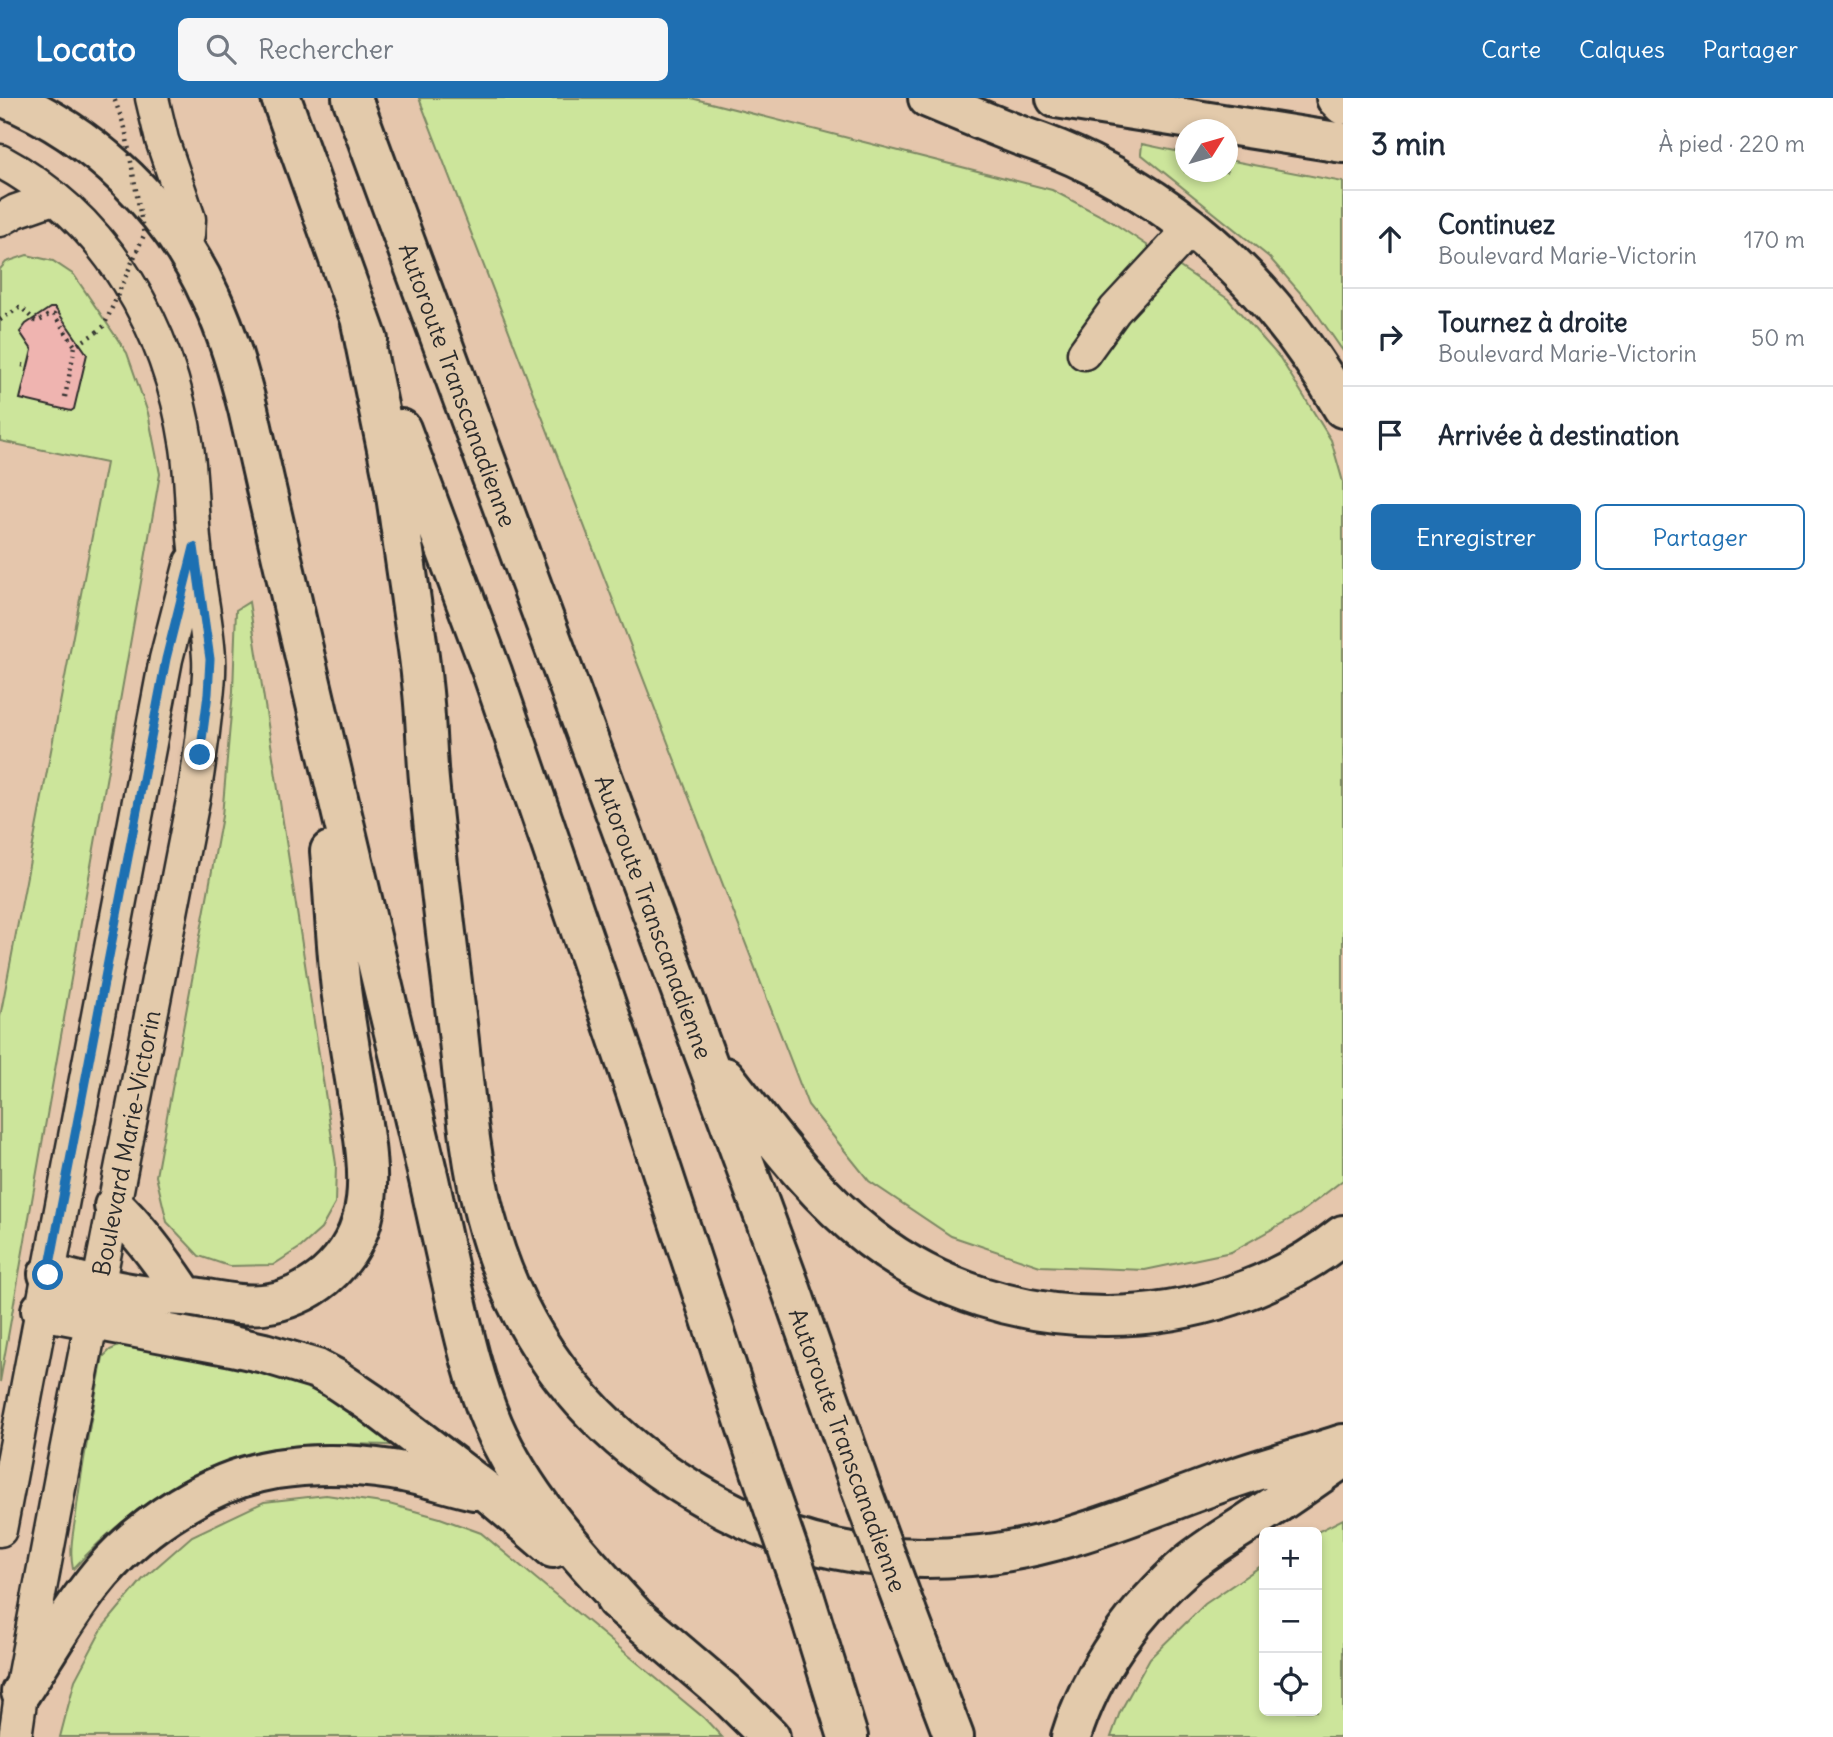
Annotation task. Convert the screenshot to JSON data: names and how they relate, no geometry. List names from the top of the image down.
{
  "streets": {
    "highway": ["Autoroute Transcanadienne"],
    "street": ["Boulevard Marie-Victorin"]
  },
  "north": "top right",
  "page": {
    "header": "Locato",
    "search": "Rechercher",
    "nav": ["Carte", "Calques", "Partager"],
    "heading": ["3 min", "À pied · 220 m"],
    "list": [
      ["Continuez", "Boulevard Marie-Victorin", "170 m"],
      ["Tournez à droite", "Boulevard Marie-Victorin", "50 m"],
      "Arrivée à destination"
    ],
    "buttons": ["Enregistrer", "Partager"],
    "map_buttons": ["+", "−"]
  }
}
